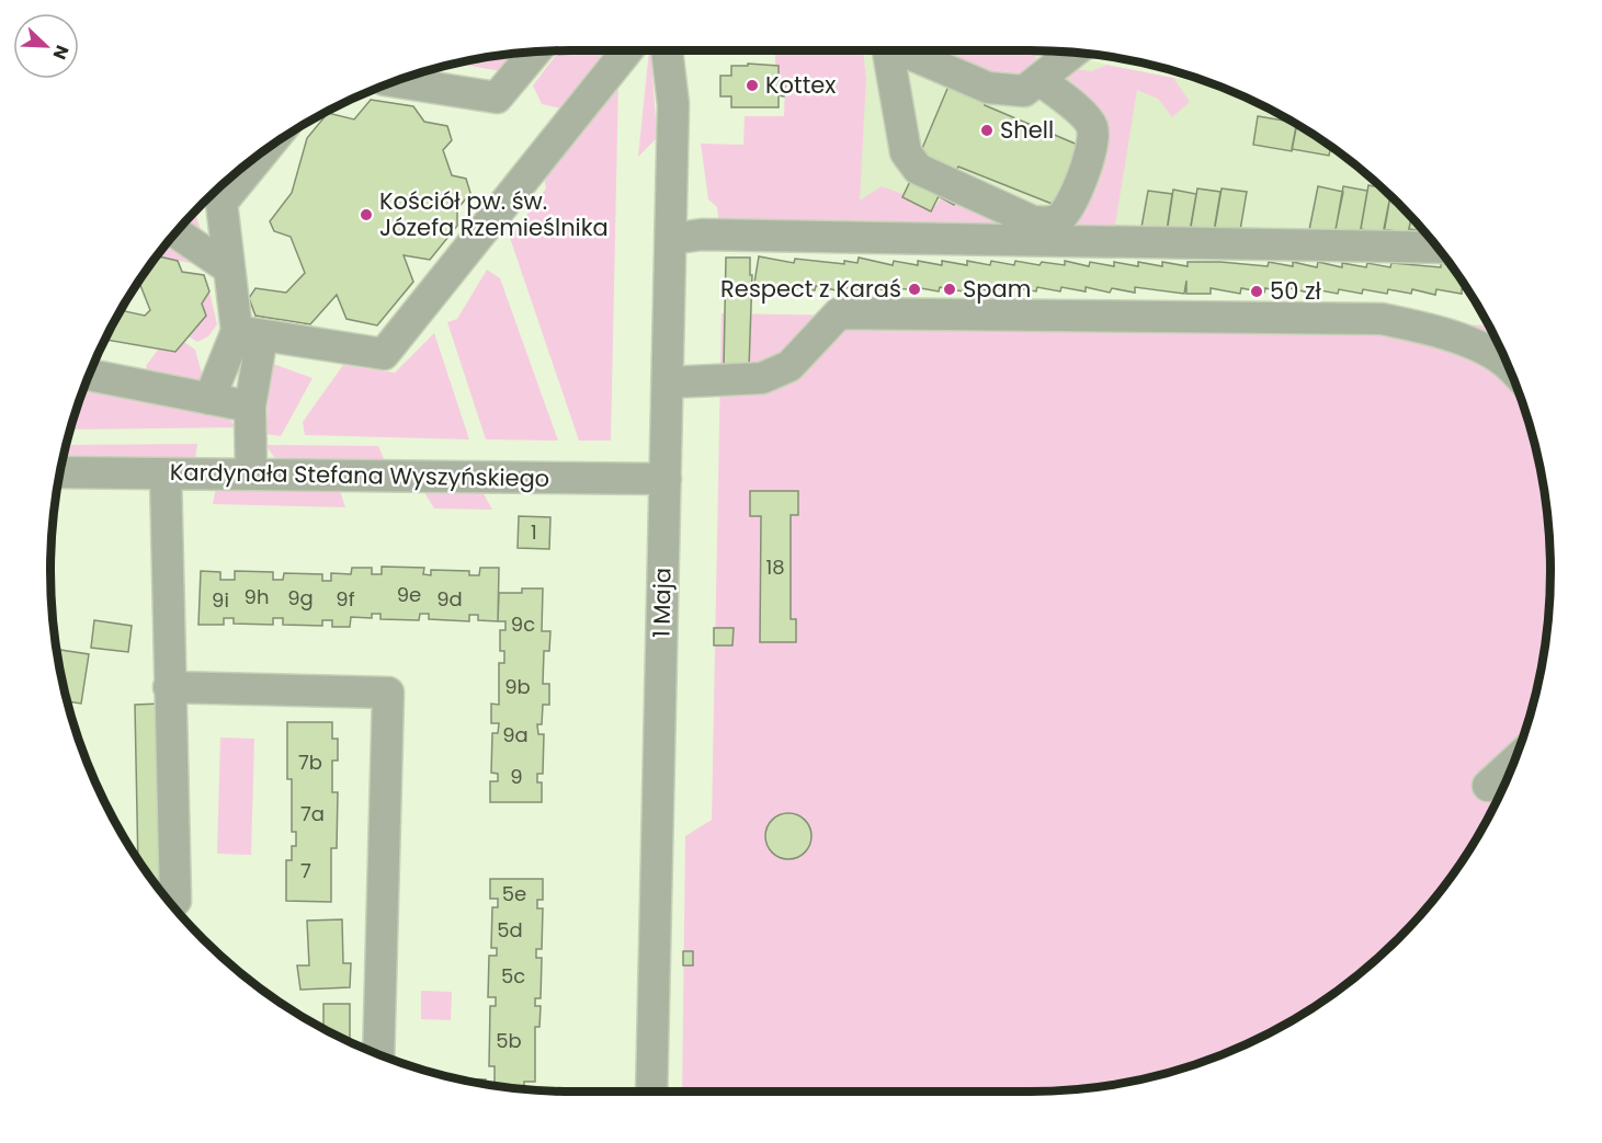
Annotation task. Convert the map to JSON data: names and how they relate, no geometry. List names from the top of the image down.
{
  "streets": {
    "street": ["Kardynała Stefana Wyszyńskiego", "1 Maja"]
  },
  "crossings": [
    ["Kardynała Stefana Wyszyńskiego", "1 Maja"]
  ],
  "places": [
    "Kottex",
    "Shell",
    "Kościół pw. św. Józefa Rzemieślnika",
    "Respect z Karaś",
    "Spam",
    "50 zł"
  ],
  "house_numbers": [
    "1",
    "18",
    "9e",
    "9h",
    "9g",
    "9f",
    "9d",
    "9i",
    "9c",
    "9b",
    "9a",
    "7b",
    "9",
    "7a",
    "7",
    "5e",
    "5d",
    "5c",
    "5b"
  ],
  "north": "bottom right"
}
